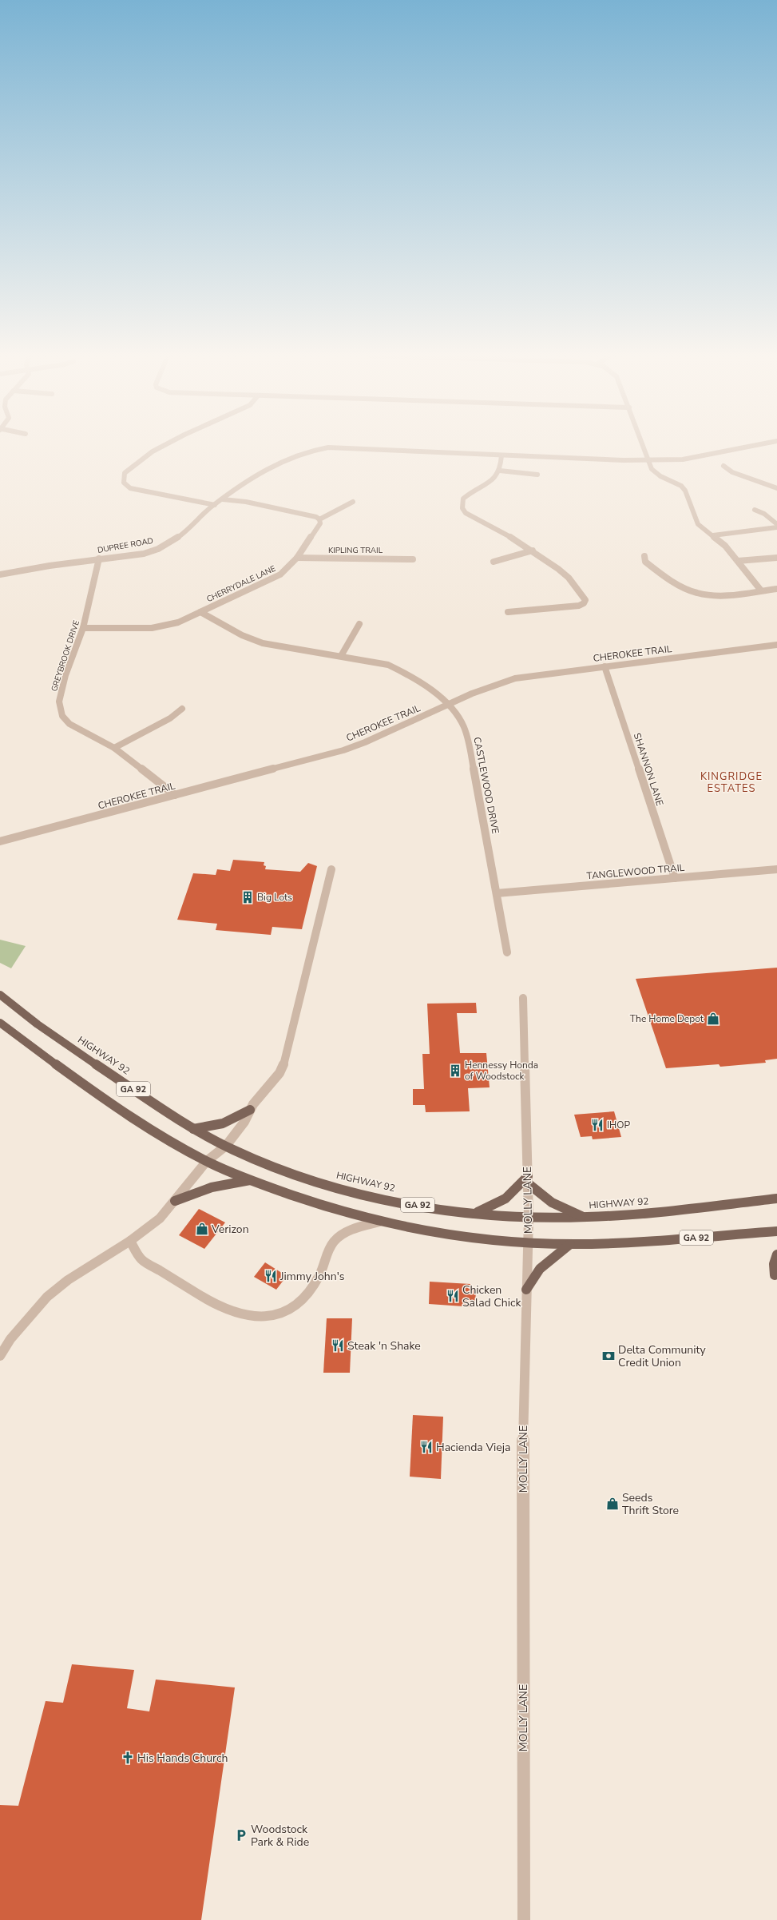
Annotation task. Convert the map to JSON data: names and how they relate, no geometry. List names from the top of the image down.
{
  "streets": {
    "main road": ["HIGHWAY 92", "GA 92"],
    "street": [
      "DUPREE ROAD",
      "KIPLING TRAIL",
      "CHERRYDALE LANE",
      "CHEROKEE TRAIL",
      "GREYBROOK DRIVE",
      "SHANNON LANE",
      "CASTLEWOOD DRIVE",
      "TANGLEWOOD TRAIL",
      "MOLLY LANE"
    ]
  },
  "crossings": [
    ["DUPREE ROAD", "GREYBROOK DRIVE"],
    ["KIPLING TRAIL", "CHERRYDALE LANE"],
    ["CHERRYDALE LANE", "GREYBROOK DRIVE"],
    ["CHERRYDALE LANE", "CASTLEWOOD DRIVE"],
    ["CHEROKEE TRAIL", "GREYBROOK DRIVE"],
    ["CHEROKEE TRAIL", "SHANNON LANE"],
    ["CHEROKEE TRAIL", "CASTLEWOOD DRIVE"],
    ["SHANNON LANE", "TANGLEWOOD TRAIL"],
    ["CASTLEWOOD DRIVE", "TANGLEWOOD TRAIL"],
    ["HIGHWAY 92", "MOLLY LANE"],
    ["GA 92", "MOLLY LANE"]
  ],
  "districts": ["KINGRIDGE ESTATES"],
  "places": {
    "building": ["Big Lots", "Hennessy Honda of Woodstock"],
    "shop": ["The Home Depot", "Verizon", "Seeds Thrift Store"],
    "restaurant": [
      "IHOP",
      "Jimmy John's",
      "Chicken Salad Chick",
      "Steak 'n Shake",
      "Hacienda Vieja"
    ],
    "bank": ["Delta Community Credit Union"],
    "church": ["His Hands Church"],
    "parking": ["Woodstock Park & Ride"]
  }
}
